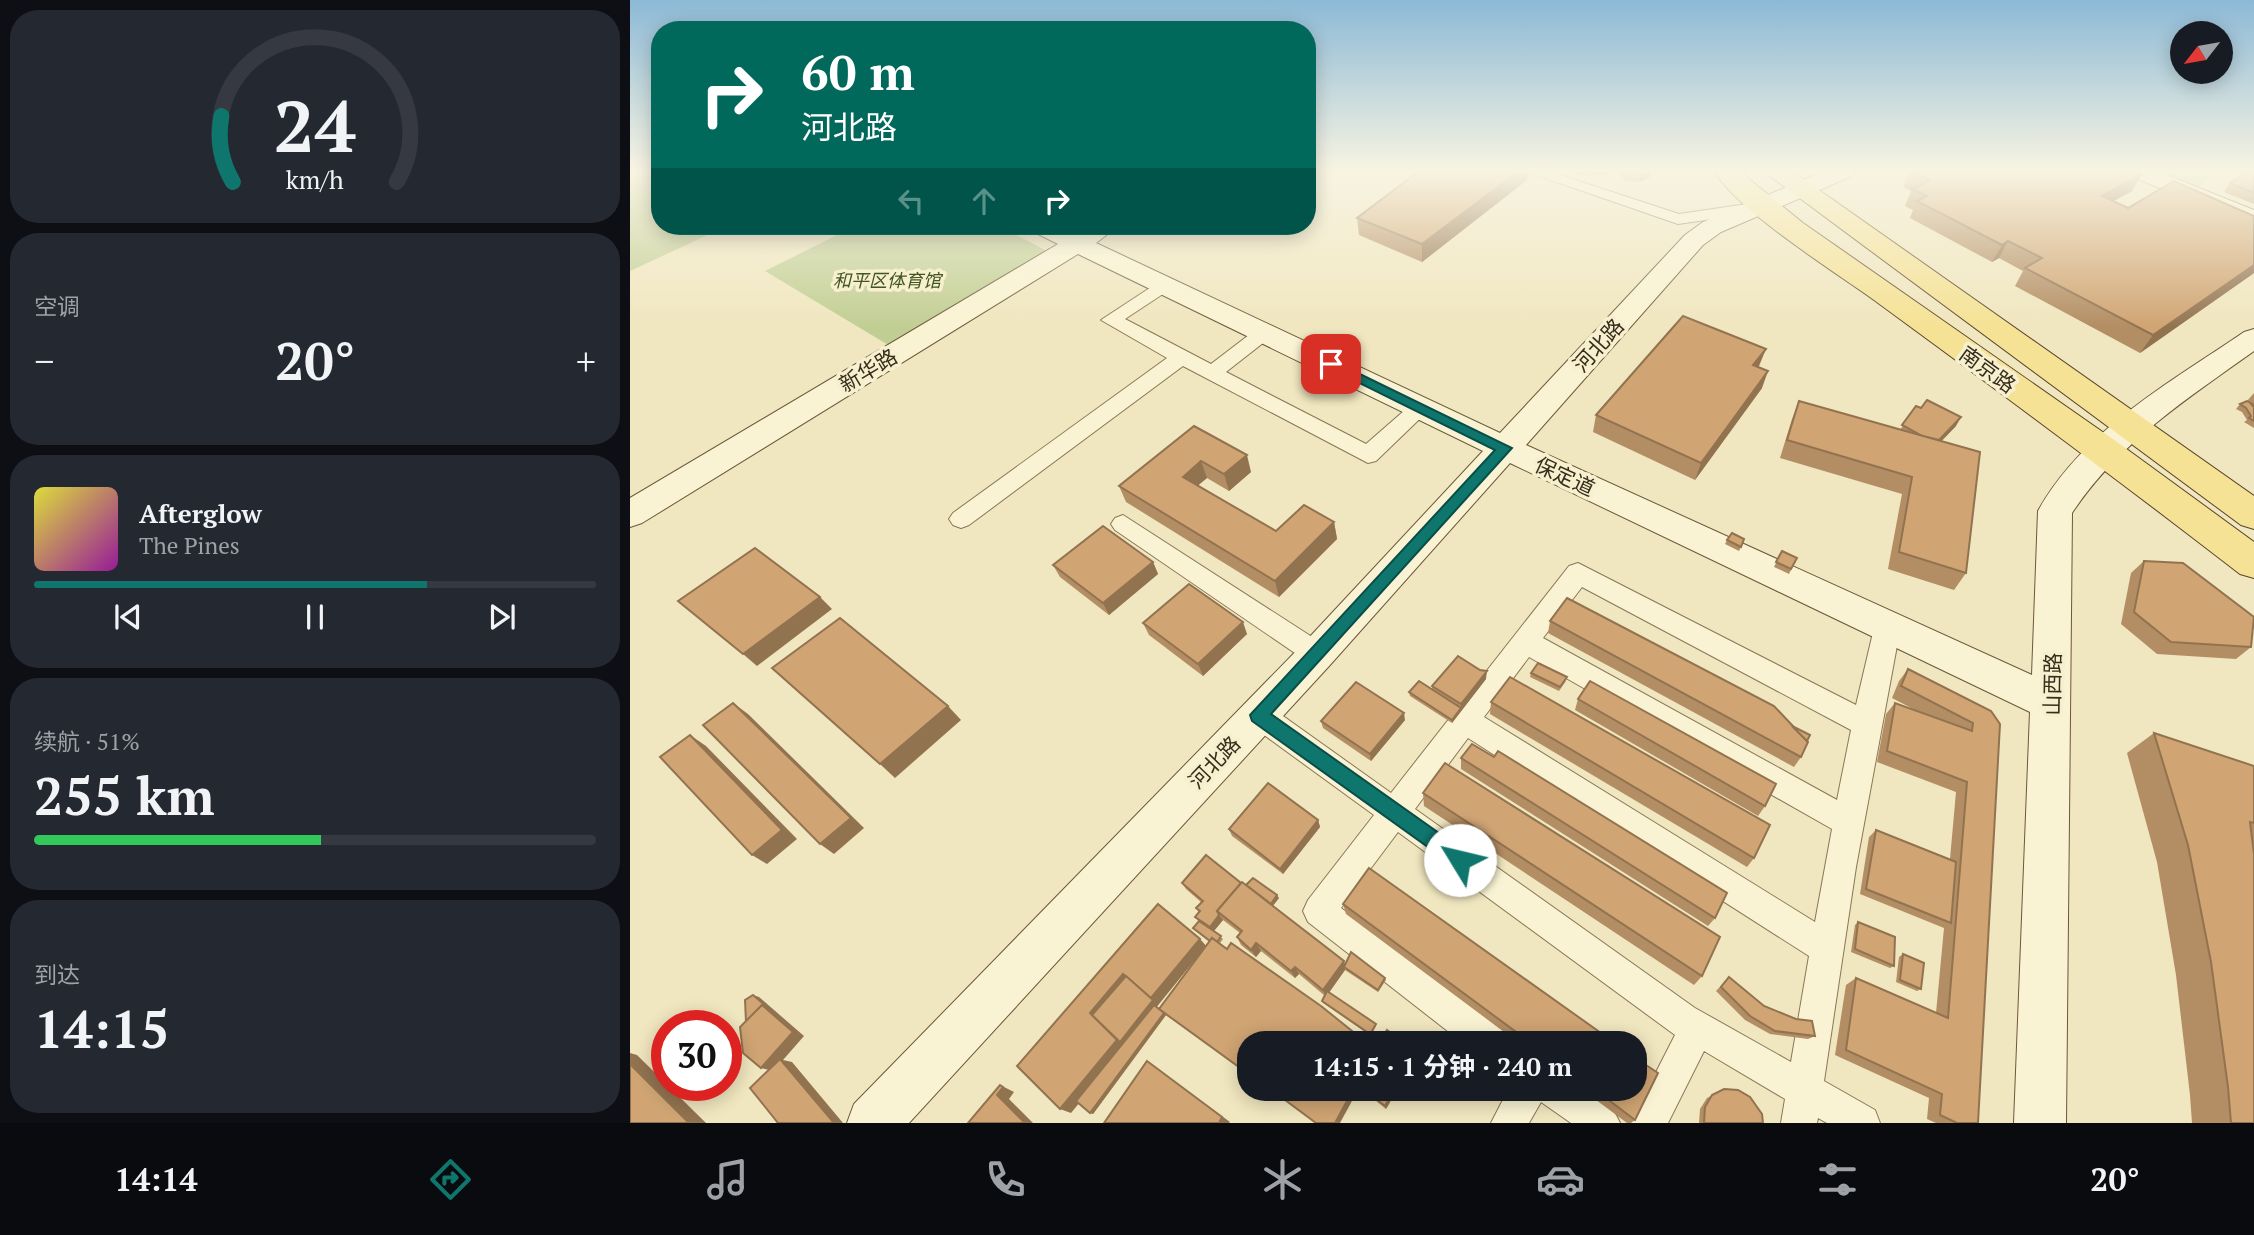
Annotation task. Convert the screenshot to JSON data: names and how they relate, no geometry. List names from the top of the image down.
{
  "streets": {
    "main road": ["南京路"],
    "street": [
      "河北路",
      "新华路",
      "保定道",
      "山西路"
    ]
  },
  "crossings": [
    ["河北路", "保定道"],
    ["南京路", "山西路"],
    ["新华路", "保定道"],
    ["保定道", "山西路"]
  ],
  "parks": ["和平区体育馆"],
  "north": "bottom left",
  "page": {
    "turn": ["60 m", "河北路"],
    "tile": [
      "空调",
      ["续航 · 51%", "255 km"],
      ["到达", "14:15"]
    ],
    "heat": ["−", "20°", "+"],
    "song": ["Afterglow", "The Pines"],
    "limit": "30",
    "trip": "14:15 · 1 分钟 · 240 m",
    "tabs": ["14:14", "20°"],
    "gauge": ["24", "km/h"]
  }
}
